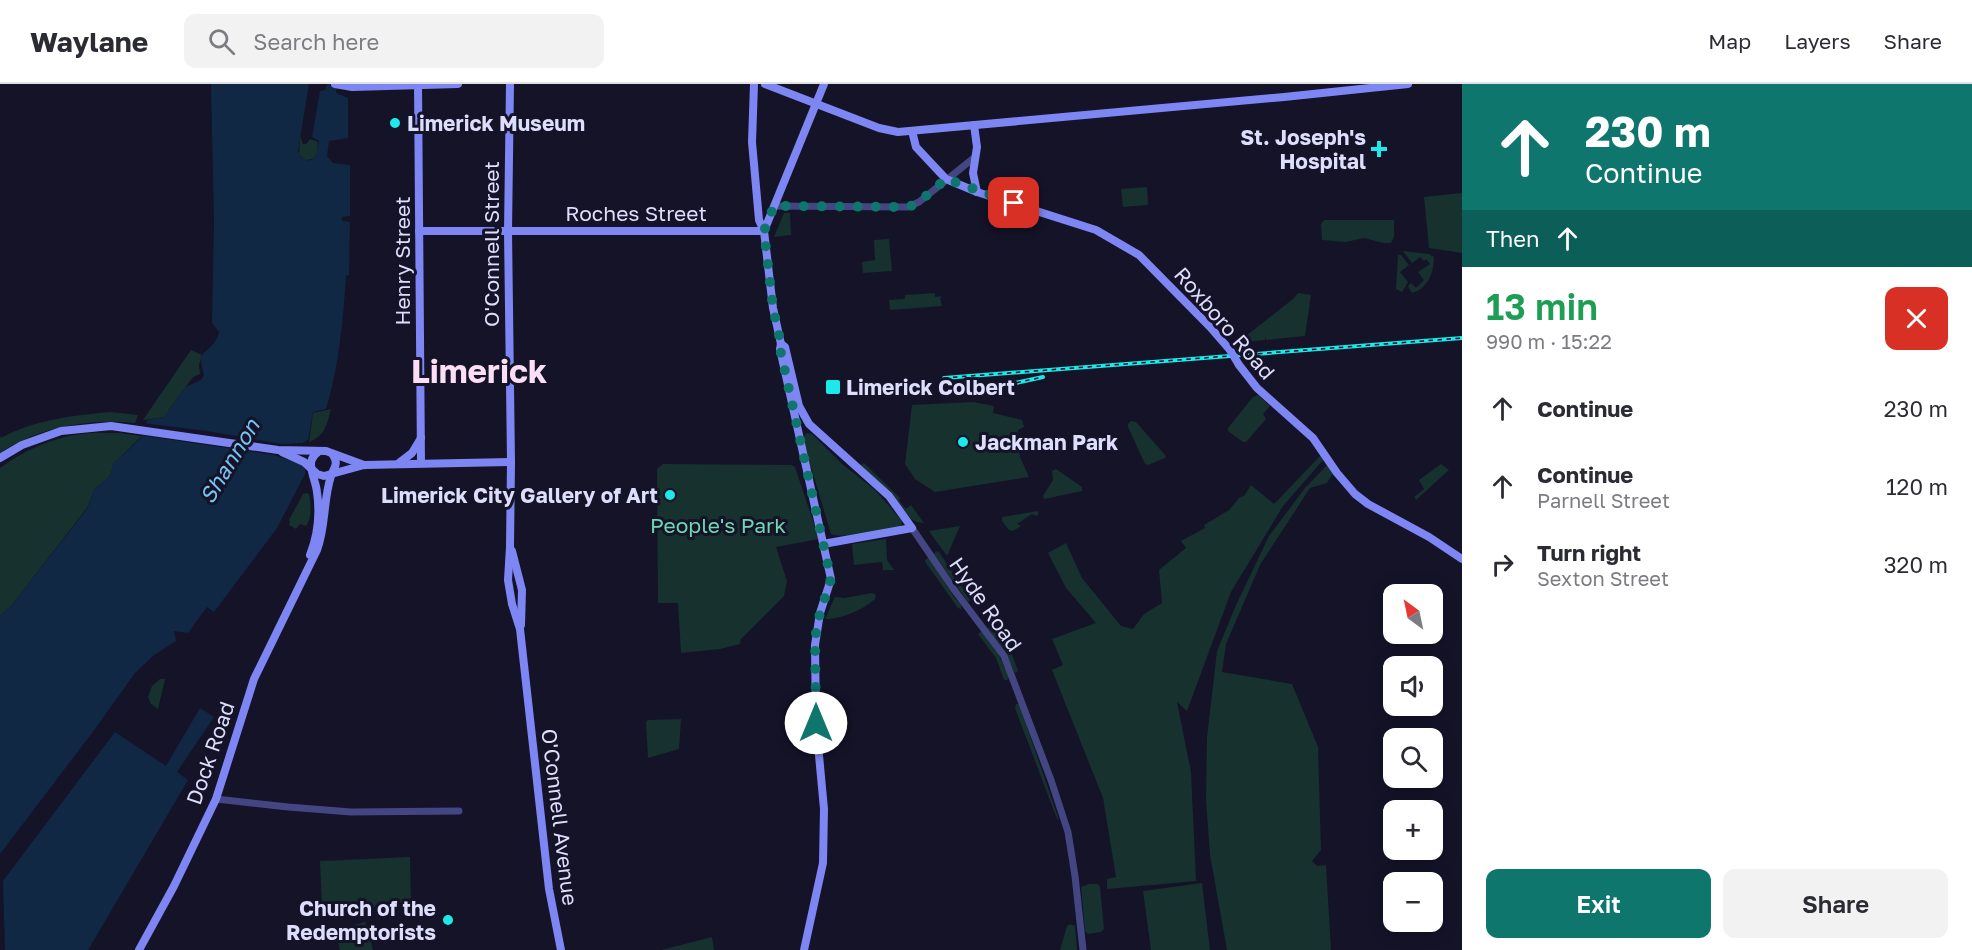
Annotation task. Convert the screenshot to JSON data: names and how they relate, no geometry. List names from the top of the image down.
{
  "streets": {
    "main road": [
      "Roches Street",
      "O'Connell Street",
      "Henry Street",
      "Roxboro Road",
      "Hyde Road",
      "Dock Road",
      "O'Connell Avenue"
    ]
  },
  "crossings": [
    ["Roches Street", "O'Connell Street"],
    ["Roches Street", "Henry Street"]
  ],
  "districts": ["Limerick"],
  "water": ["Shannon"],
  "parks": ["People's Park"],
  "places": {
    "other": [
      "Limerick Museum",
      "Jackman Park",
      "Limerick City Gallery of Art",
      "Church of the Redemptorists"
    ],
    "health": ["St. Joseph's Hospital"],
    "transit": ["Limerick Colbert"]
  },
  "north": "top left",
  "page": {
    "header": "Waylane",
    "search": "Search here",
    "nav": ["Map", "Layers", "Share"],
    "turn": ["230 m", "Continue"],
    "then": "Then",
    "heading": ["13 min", "990 m · 15:22"],
    "list": [
      {
        "name": "Continue",
        "value": "230 m"
      },
      {
        "name": "Continue",
        "note": "Parnell Street",
        "value": "120 m"
      },
      {
        "name": "Turn right",
        "note": "Sexton Street",
        "value": "320 m"
      }
    ],
    "map_buttons": ["+", "−"],
    "buttons": ["Exit", "Share"]
  }
}
